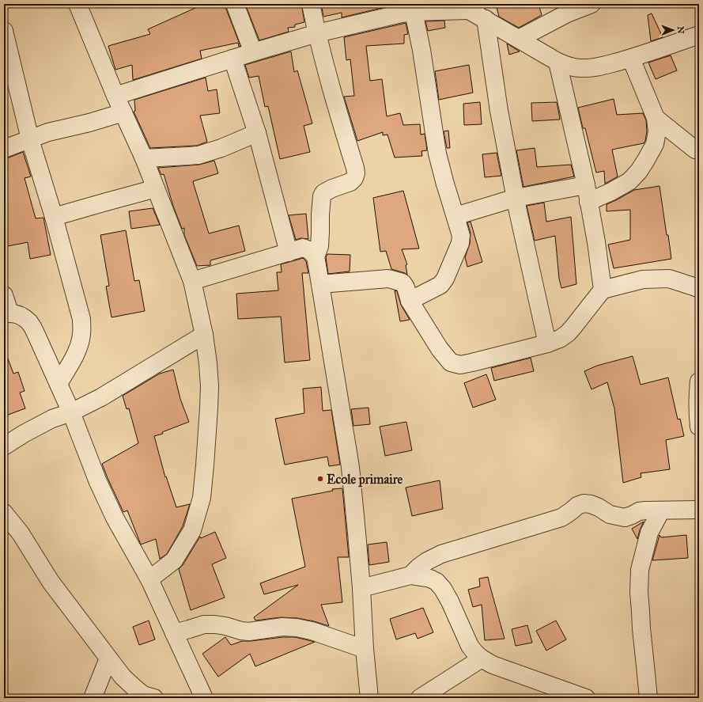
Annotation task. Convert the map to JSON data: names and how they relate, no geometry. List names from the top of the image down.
{
  "places": ["Ecole primaire"],
  "north": "right"
}
